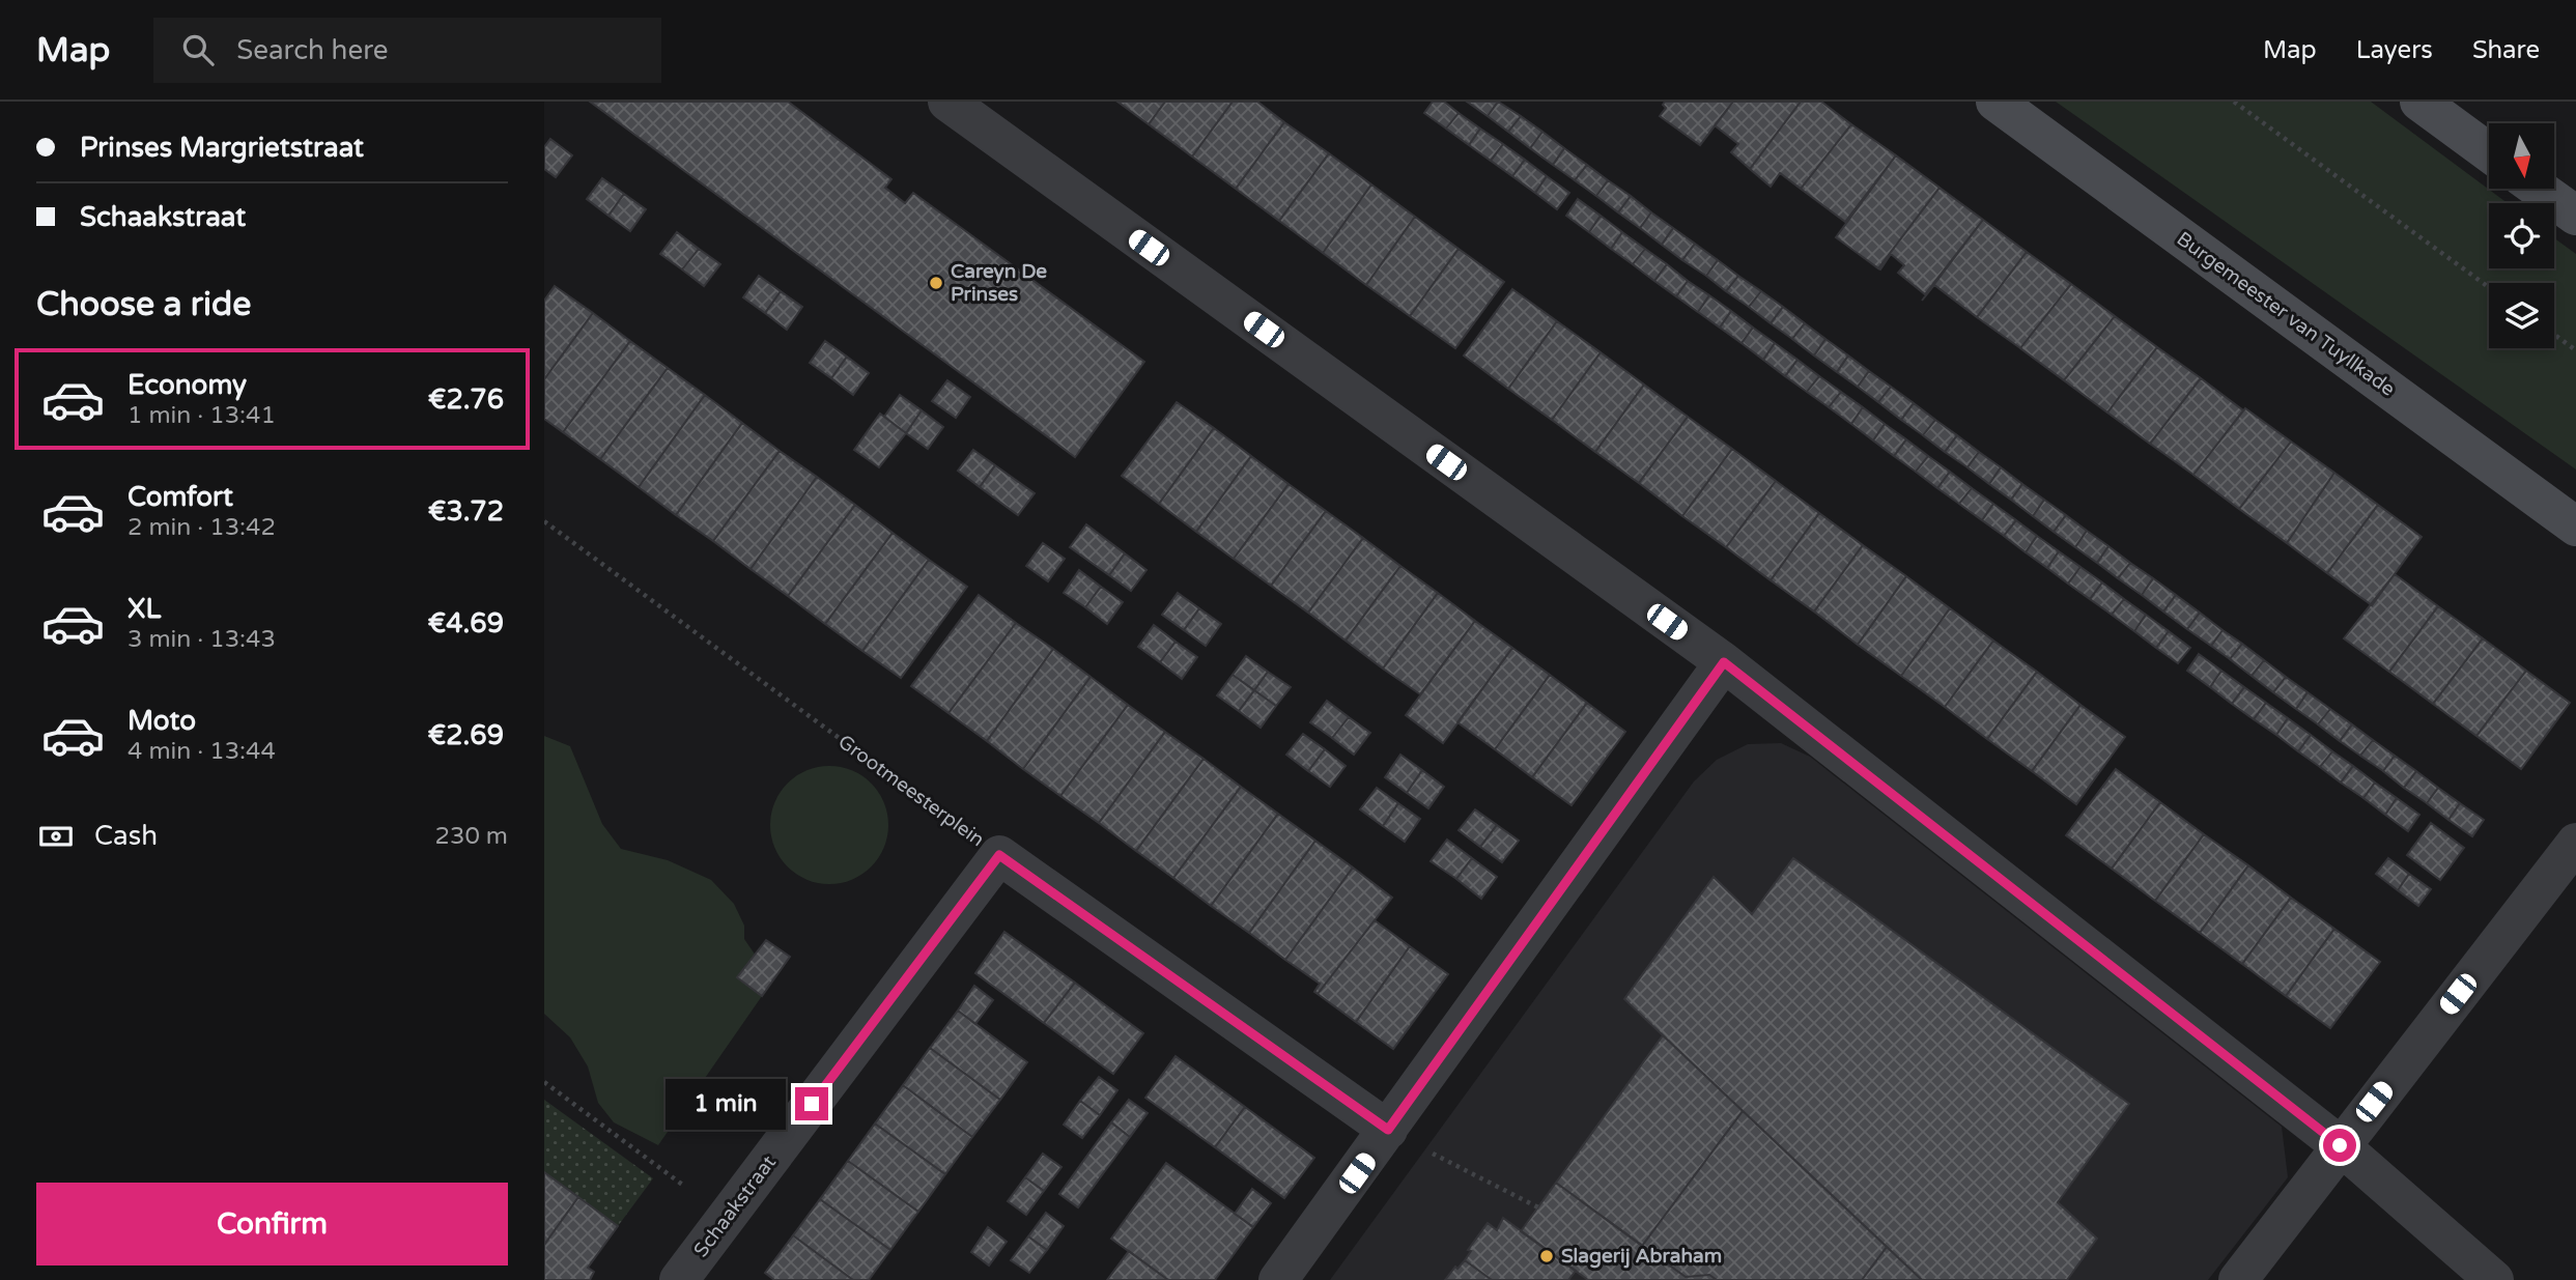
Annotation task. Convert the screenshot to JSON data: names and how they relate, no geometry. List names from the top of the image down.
{
  "streets": {
    "street": ["Burgemeester van Tuyllkade", "Grootmeesterplein", "Schaakstraat"]
  },
  "crossings": [
    ["Grootmeesterplein", "Schaakstraat"]
  ],
  "places": ["Careyn De Prinses", "Slagerij Abraham"],
  "north": "bottom",
  "page": {
    "header": "Map",
    "search": "Search here",
    "nav": ["Map", "Layers", "Share"],
    "banner": ["Prinses Margrietstraat", "Schaakstraat"],
    "heading": "Choose a ride",
    "list": [
      {
        "name": "Economy",
        "note": "1 min · 13:41",
        "value": "€2.76"
      },
      {
        "name": "Comfort",
        "note": "2 min · 13:42",
        "value": "€3.72"
      },
      {
        "name": "XL",
        "note": "3 min · 13:43",
        "value": "€4.69"
      },
      {
        "name": "Moto",
        "note": "4 min · 13:44",
        "value": "€2.69"
      }
    ],
    "pay": ["Cash", "230 m"],
    "bubble": "1 min",
    "buttons": "Confirm"
  }
}
